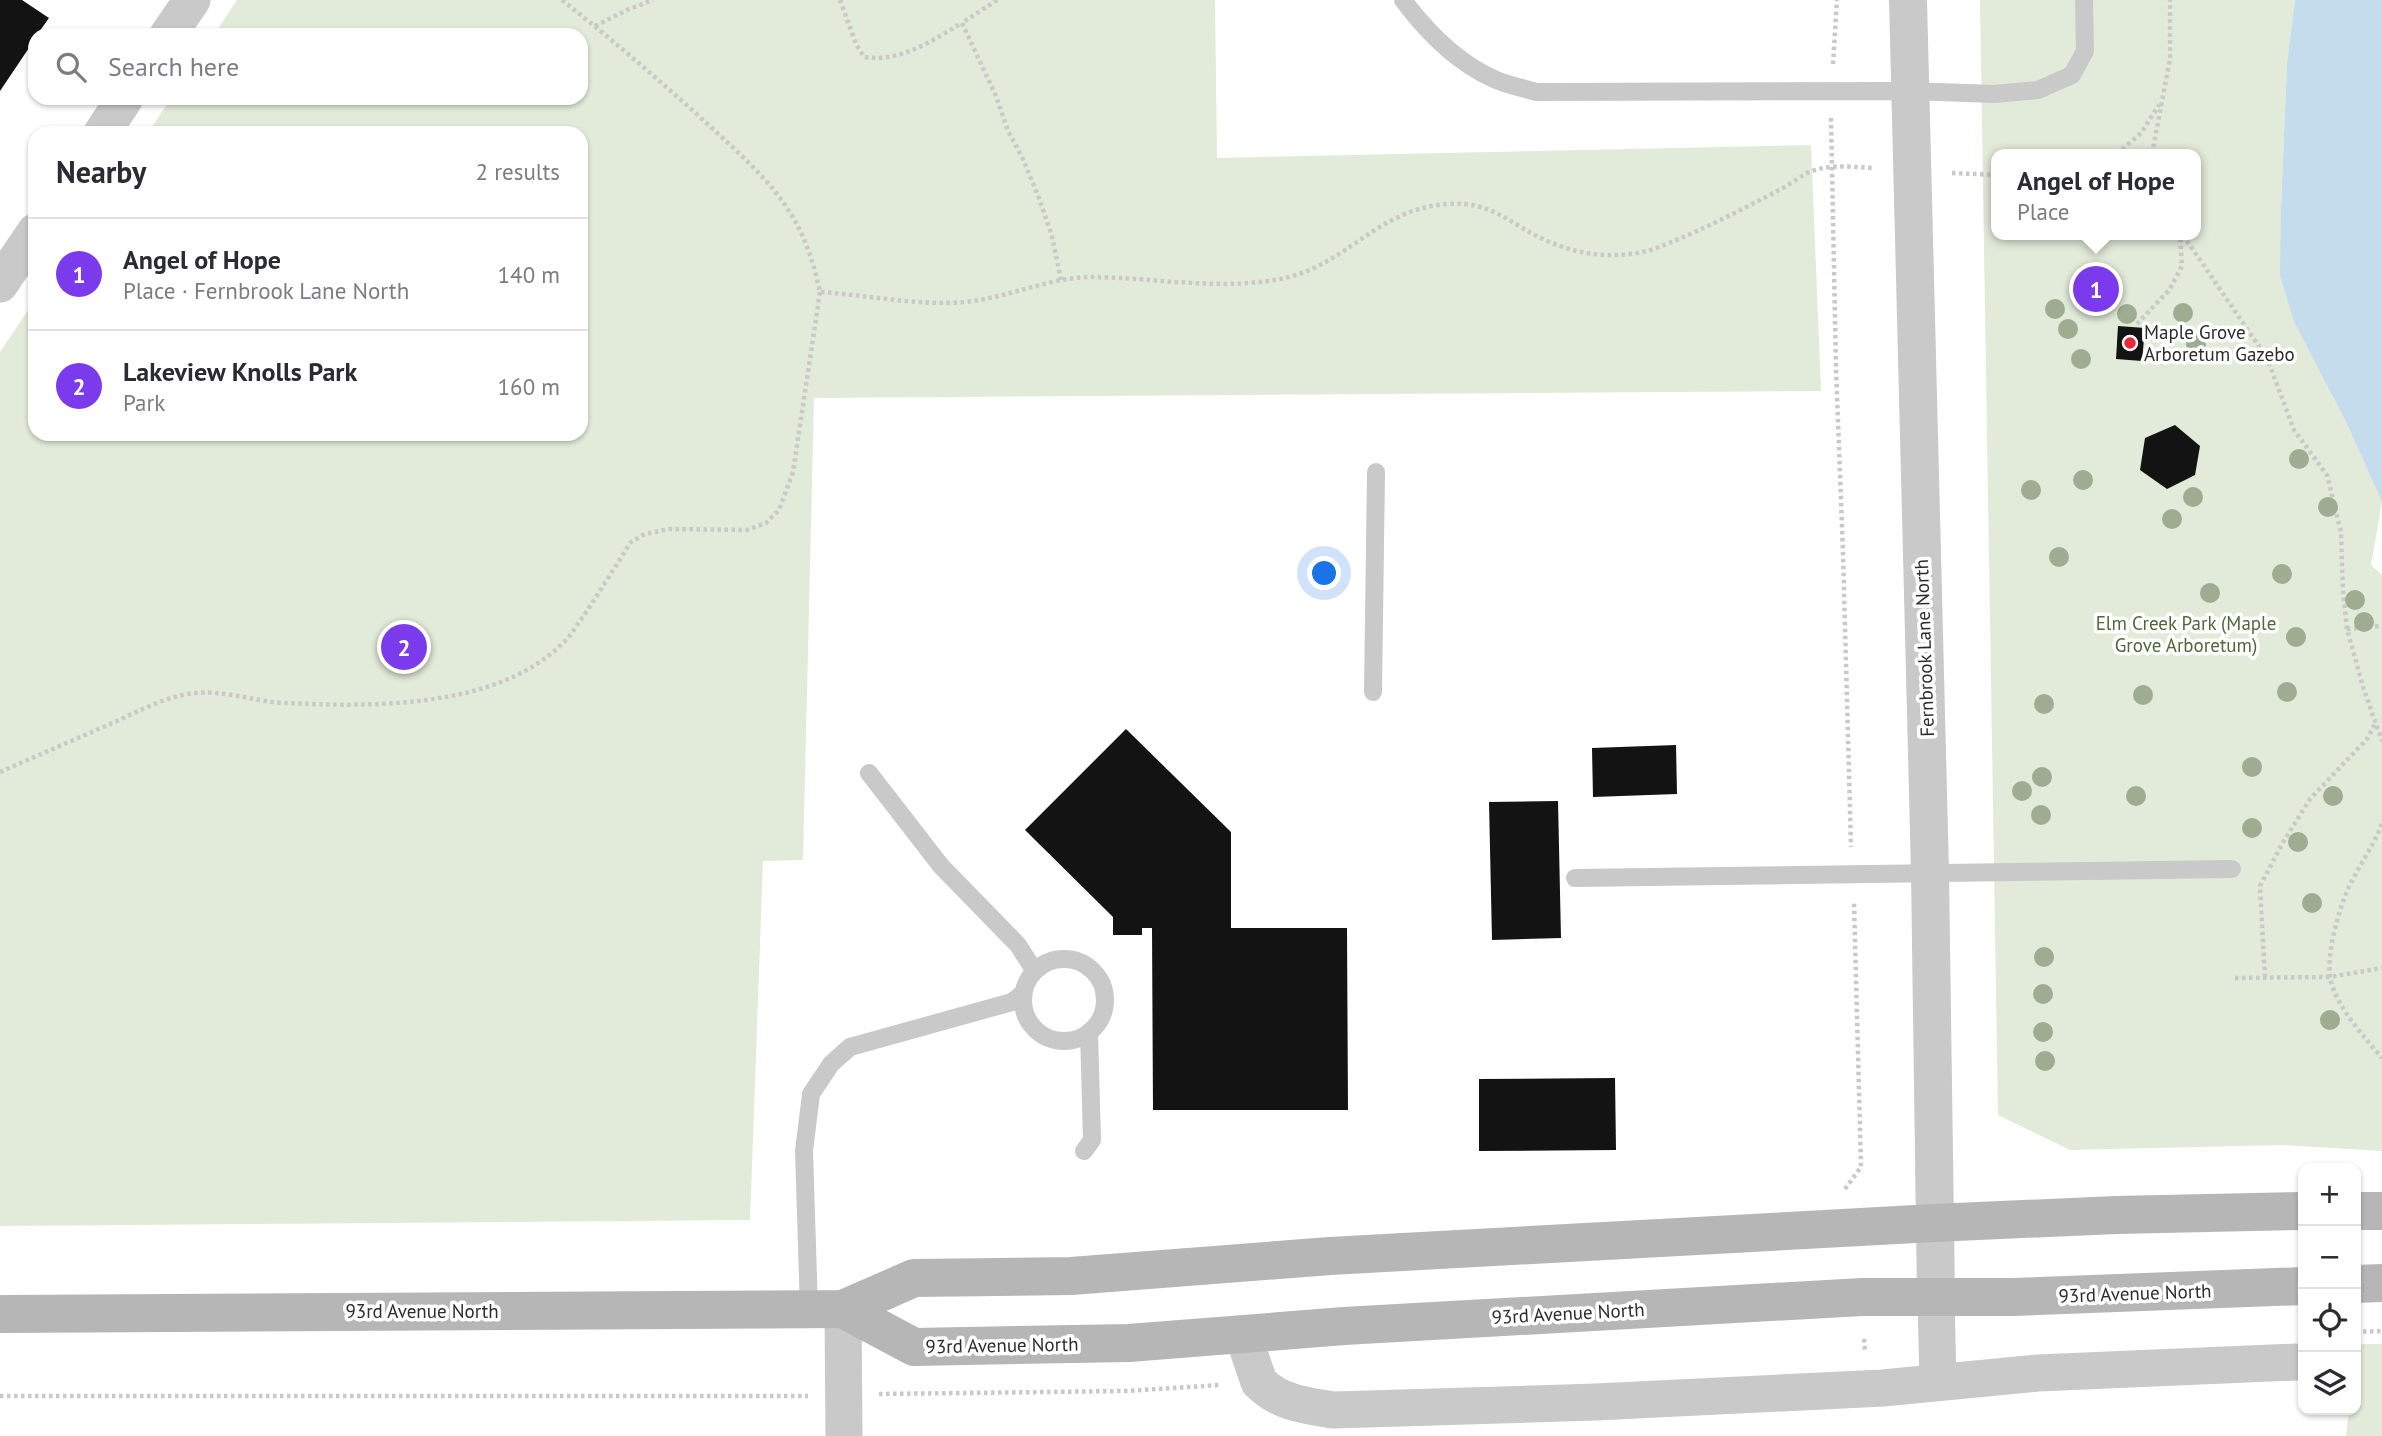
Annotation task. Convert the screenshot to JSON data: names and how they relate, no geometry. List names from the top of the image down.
{
  "streets": {
    "main road": ["93rd Avenue North"],
    "street": ["Fernbrook Lane North"]
  },
  "crossings": [
    ["Fernbrook Lane North", "93rd Avenue North"]
  ],
  "parks": ["Elm Creek Park (Maple Grove Arboretum)"],
  "places": ["Maple Grove Arboretum Gazebo"],
  "page": {
    "search": "Search here",
    "heading": ["Nearby", "2 results"],
    "popup": ["Angel of Hope", "Place"],
    "list": [
      {
        "mark": "1",
        "name": "Angel of Hope",
        "note": "Place · Fernbrook Lane North",
        "value": "140 m"
      },
      {
        "mark": "2",
        "name": "Lakeview Knolls Park",
        "note": "Park",
        "value": "160 m"
      }
    ],
    "pins": ["1", "2"],
    "map_buttons": ["+", "−"]
  }
}
